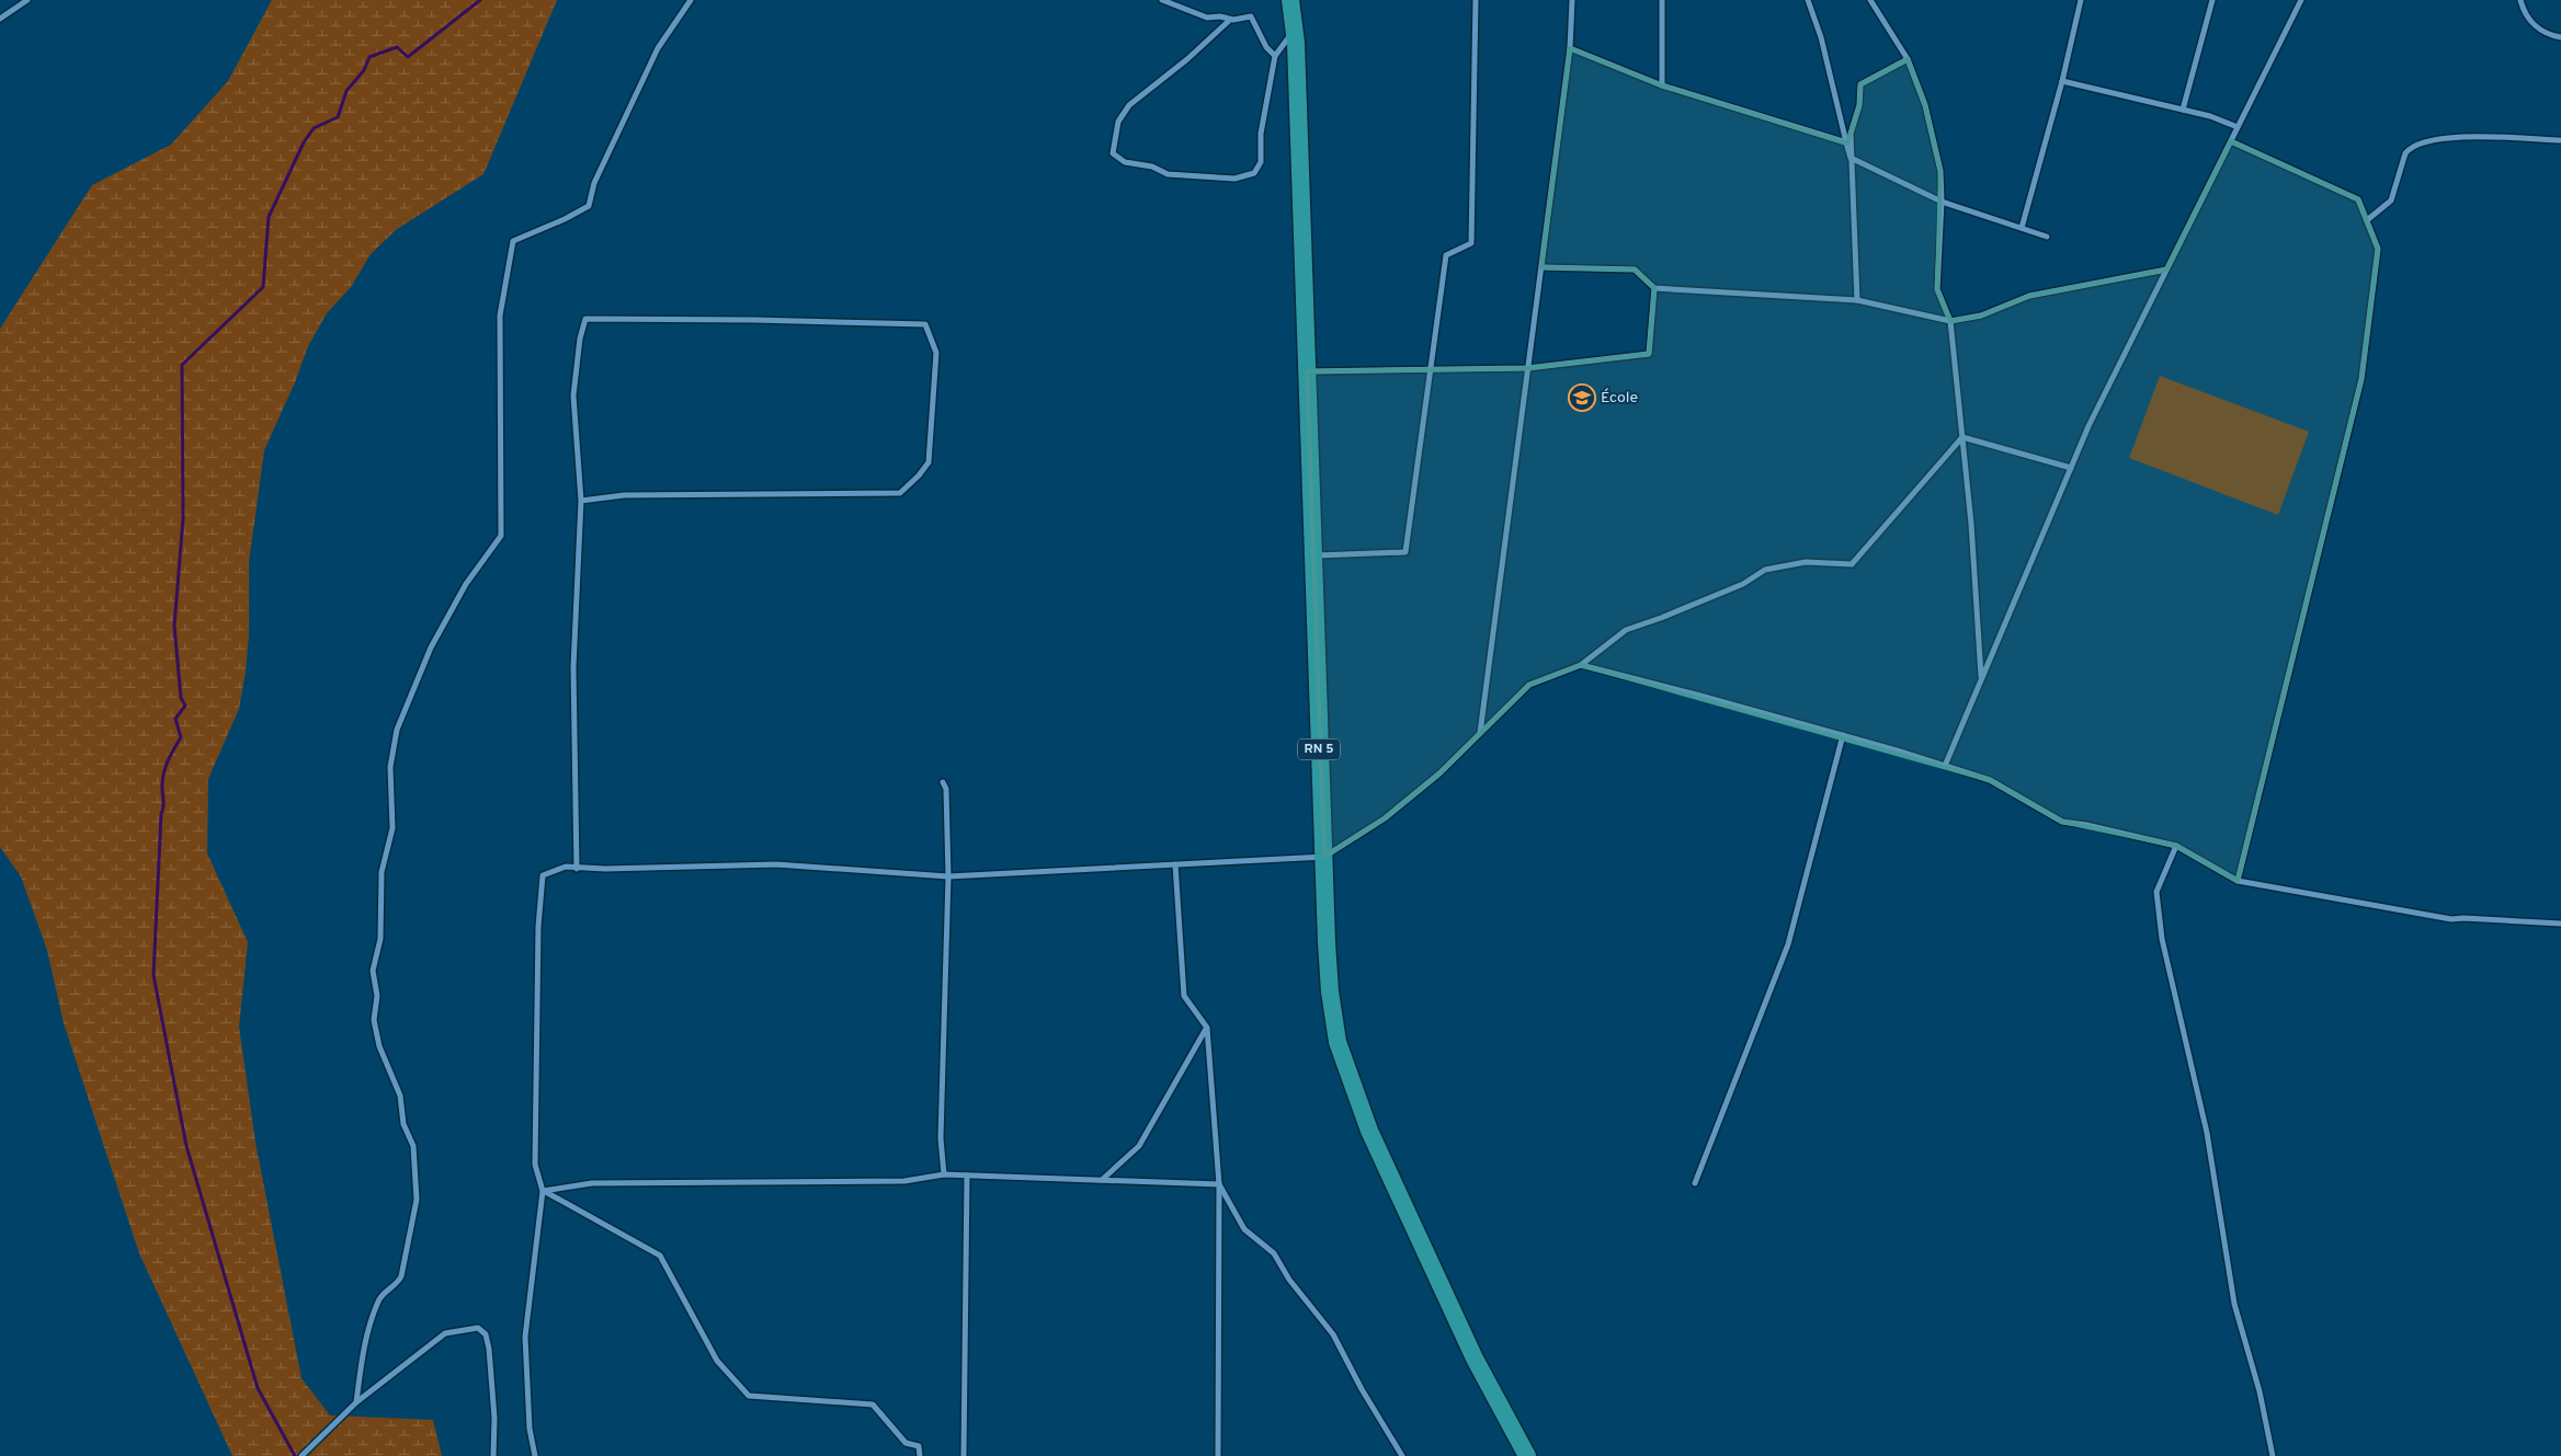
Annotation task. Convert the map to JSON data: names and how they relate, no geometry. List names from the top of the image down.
{
  "streets": {
    "main road": ["RN 5"]
  },
  "places": {
    "school or university": ["École"]
  }
}
